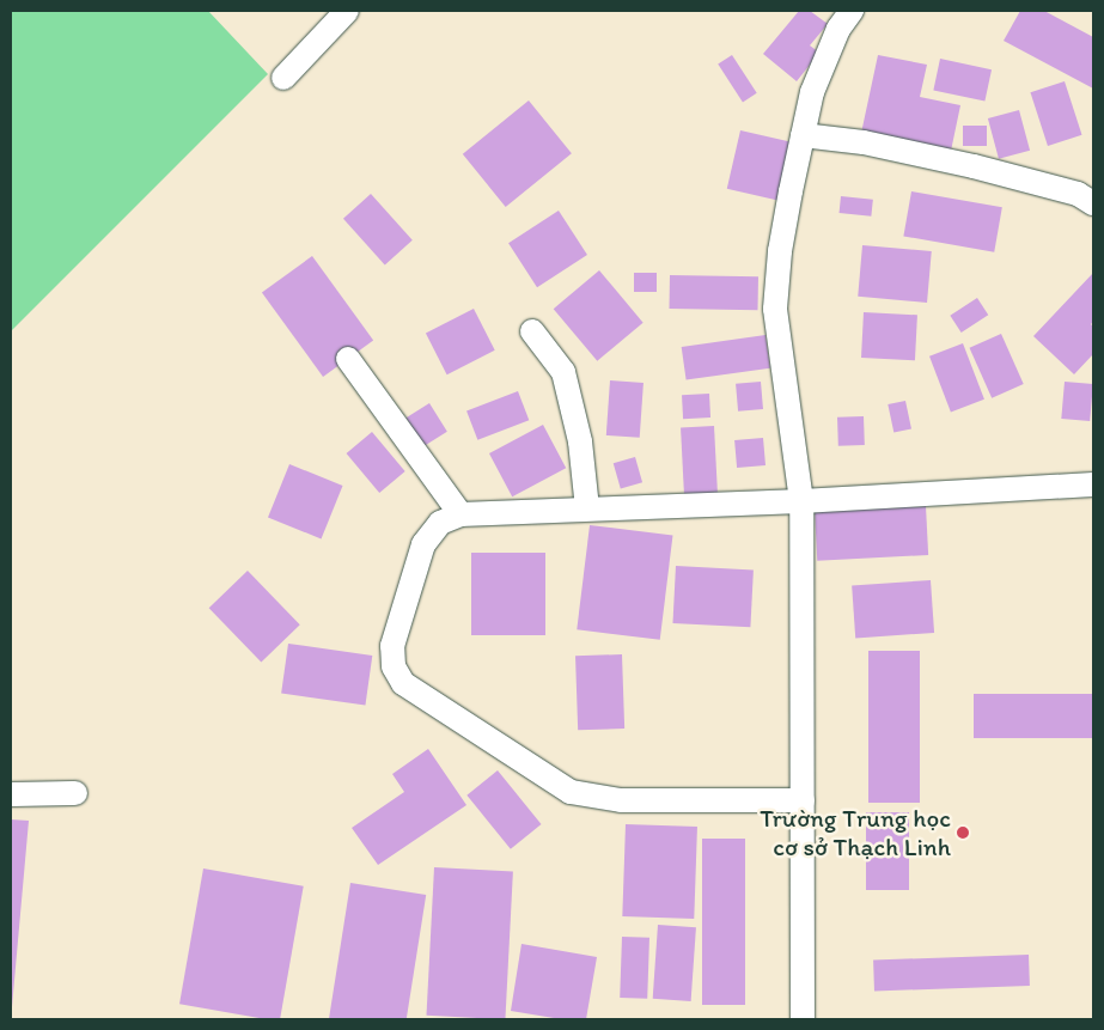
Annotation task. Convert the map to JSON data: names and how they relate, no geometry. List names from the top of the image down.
{
  "places": ["Trường Trung học cơ sở Thạch Linh"]
}
